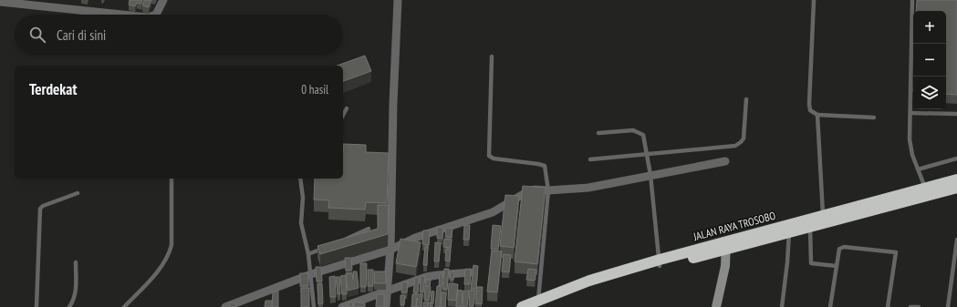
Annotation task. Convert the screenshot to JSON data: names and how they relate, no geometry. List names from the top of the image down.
{
  "streets": {
    "highway": ["JALAN RAYA TROSOBO"]
  },
  "page": {
    "map_buttons": ["+", "−"],
    "search": "Cari di sini",
    "heading": ["Terdekat", "0 hasil"]
  }
}
